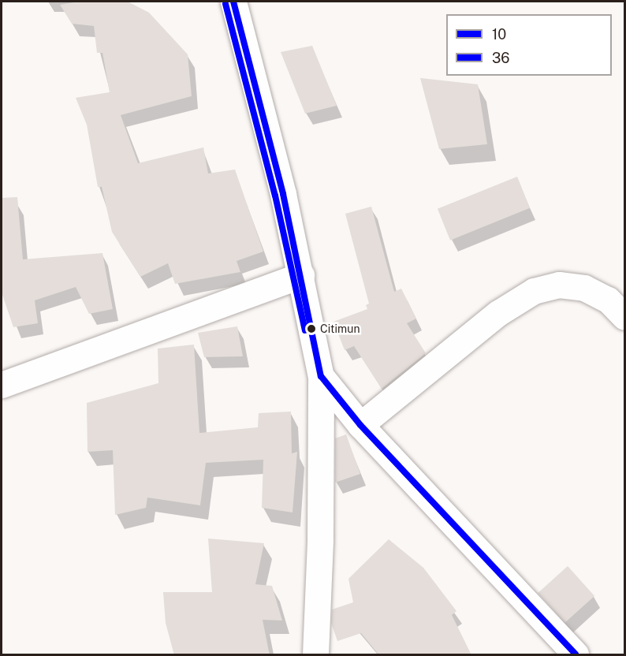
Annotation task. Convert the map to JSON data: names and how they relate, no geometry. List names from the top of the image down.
{
  "places": ["Citimun"],
  "lines": ["transit line 10", "transit line 36"],
  "legend": ["10", "36"]
}
